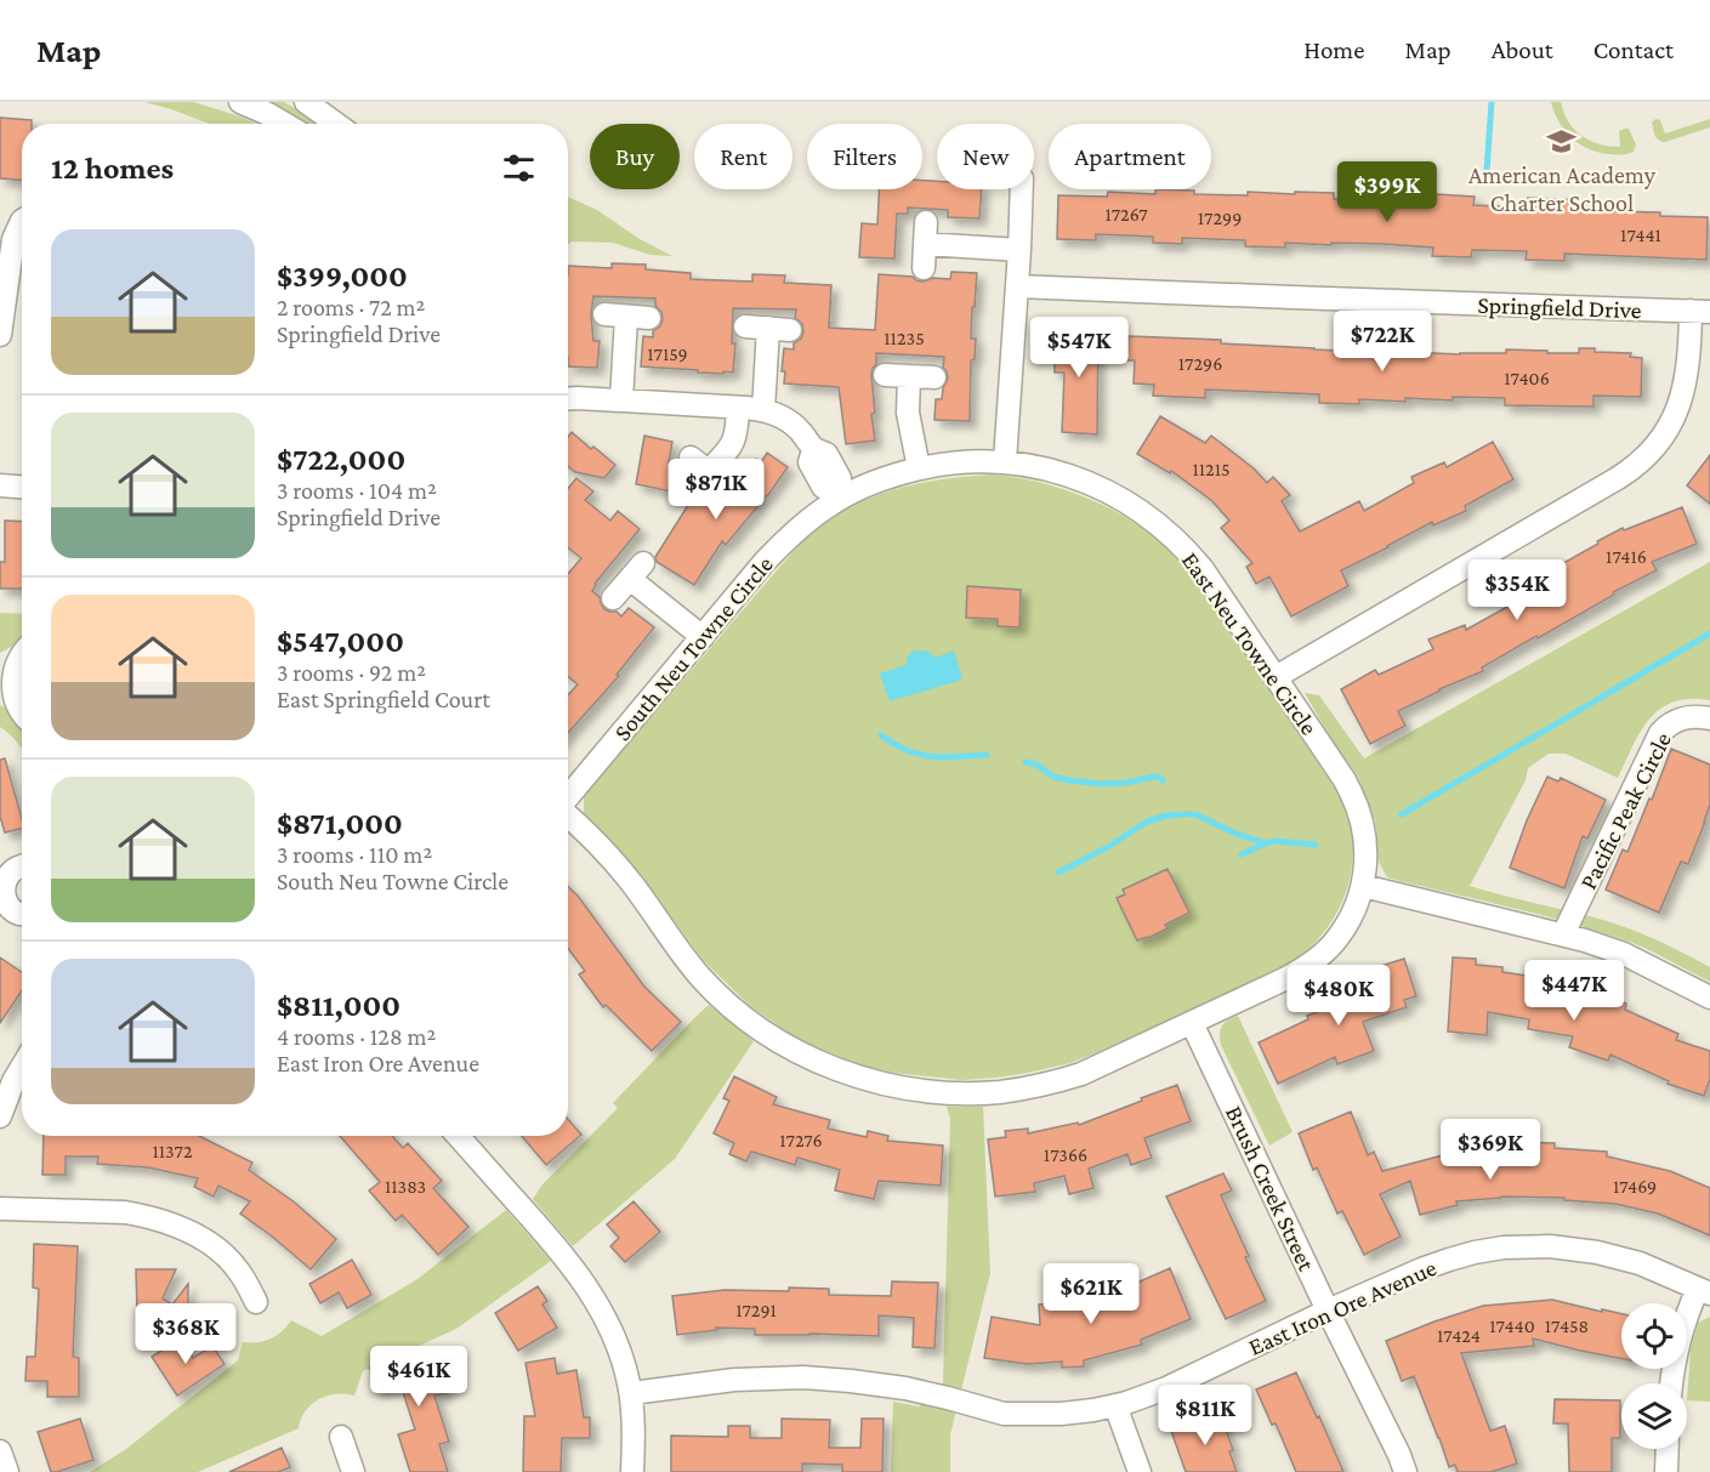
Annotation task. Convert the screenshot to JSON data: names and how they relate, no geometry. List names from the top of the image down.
{
  "streets": {
    "street": [
      "Springfield Drive",
      "East Neu Towne Circle",
      "South Neu Towne Circle",
      "Pacific Peak Circle",
      "Brush Creek Street",
      "East Iron Ore Avenue"
    ]
  },
  "crossings": [
    ["East Neu Towne Circle", "South Neu Towne Circle"],
    ["East Neu Towne Circle", "Brush Creek Street"],
    ["Brush Creek Street", "East Iron Ore Avenue"]
  ],
  "places": {
    "school or university": ["American Academy Charter School"]
  },
  "house_numbers": [
    "17267",
    "17299",
    "17441",
    "11235",
    "17159",
    "17296",
    "17406",
    "11215",
    "17416",
    "17276",
    "11372",
    "17366",
    "11383",
    "17469",
    "17291",
    "17440",
    "17458",
    "17424"
  ],
  "page": {
    "header": "Map",
    "nav": [
      "Home",
      "Map",
      "About",
      "Contact"
    ],
    "chip": [
      "Buy",
      "Rent",
      "Filters",
      "New",
      "Apartment"
    ],
    "heading": "12 homes",
    "price": [
      "$399K",
      "$722K",
      "$547K",
      "$871K",
      "$354K",
      "$447K",
      "$480K",
      "$369K",
      "$621K",
      "$368K",
      "$461K",
      "$811K"
    ],
    "list": [
      {
        "name": "$399,000",
        "note": "2 rooms · 72 m² · Springfield Drive"
      },
      {
        "name": "$722,000",
        "note": "3 rooms · 104 m² · Springfield Drive"
      },
      {
        "name": "$547,000",
        "note": "3 rooms · 92 m² · East Springfield Court"
      },
      {
        "name": "$871,000",
        "note": "3 rooms · 110 m² · South Neu Towne Circle"
      },
      {
        "name": "$811,000",
        "note": "4 rooms · 128 m² · East Iron Ore Avenue"
      }
    ]
  }
}
